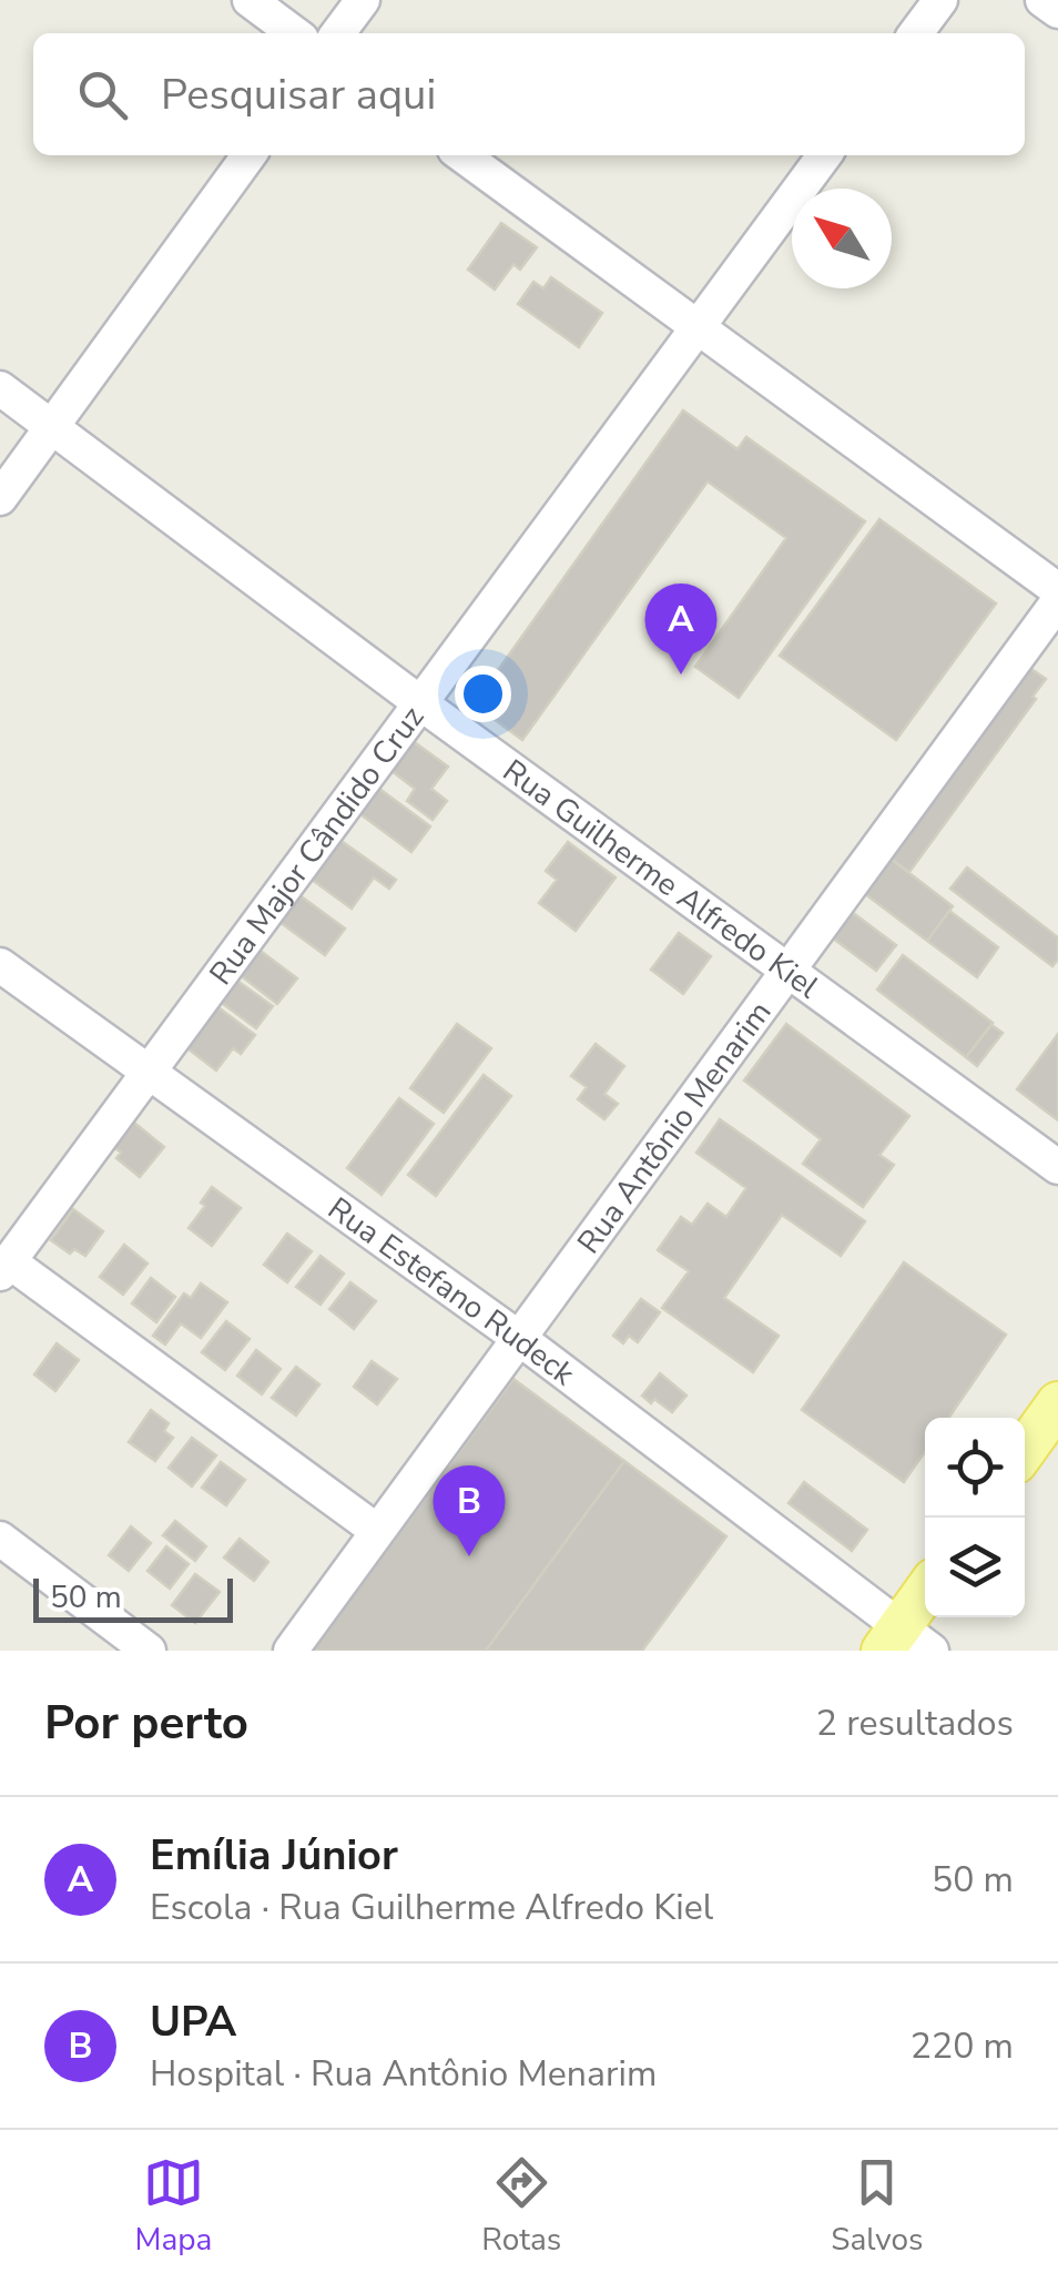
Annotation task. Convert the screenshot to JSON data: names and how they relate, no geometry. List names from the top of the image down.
{
  "streets": {
    "street": [
      "Rua Major Cândido Cruz",
      "Rua Guilherme Alfredo Kiel",
      "Rua Antônio Menarim",
      "Rua Estefano Rudeck"
    ]
  },
  "crossings": [
    ["Rua Major Cândido Cruz", "Rua Guilherme Alfredo Kiel"],
    ["Rua Major Cândido Cruz", "Rua Estefano Rudeck"],
    ["Rua Guilherme Alfredo Kiel", "Rua Antônio Menarim"],
    ["Rua Antônio Menarim", "Rua Estefano Rudeck"]
  ],
  "scale_bar": "50 m",
  "north": "top left",
  "page": {
    "search": "Pesquisar aqui",
    "pins": ["A", "B"],
    "scale": "50 m",
    "heading": ["Por perto", "2 resultados"],
    "list": [
      {
        "mark": "A",
        "name": "Emília Júnior",
        "note": "Escola · Rua Guilherme Alfredo Kiel",
        "value": "50 m"
      },
      {
        "mark": "B",
        "name": "UPA",
        "note": "Hospital · Rua Antônio Menarim",
        "value": "220 m"
      }
    ],
    "nav": ["Mapa", "Rotas", "Salvos"]
  }
}
